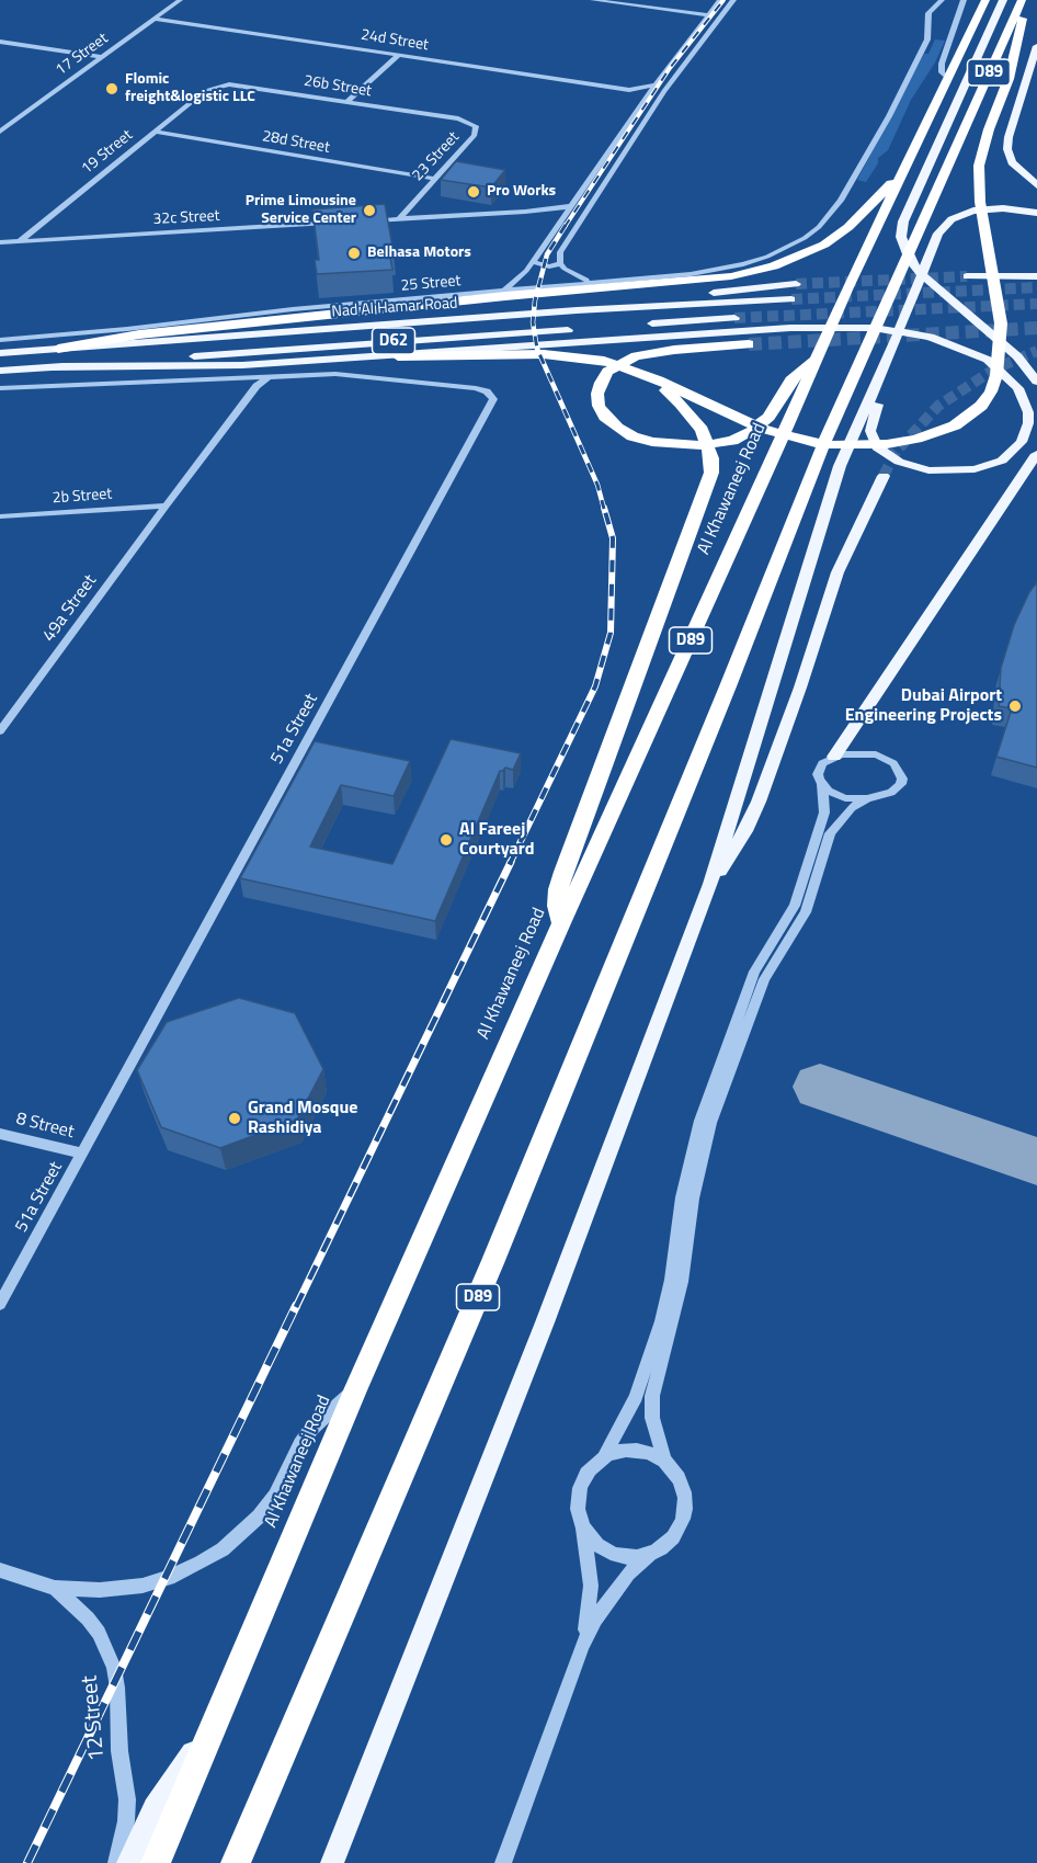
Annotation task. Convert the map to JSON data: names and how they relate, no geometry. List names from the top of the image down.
{
  "streets": {
    "highway": ["D89", "Al Khawaneej Road"],
    "main road": ["Nad Al Hamar Road", "D62"],
    "street": [
      "24d Street",
      "17 Street",
      "26b Street",
      "28d Street",
      "19 Street",
      "23 Street",
      "32c Street",
      "25 Street",
      "2b Street",
      "49a Street",
      "51a Street",
      "8 Street",
      "12 Street"
    ]
  },
  "crossings": [
    ["24d Street", "17 Street"],
    ["D89", "Al Khawaneej Road"],
    ["26b Street", "19 Street"],
    ["26b Street", "23 Street"],
    ["28d Street", "19 Street"],
    ["28d Street", "23 Street"],
    ["19 Street", "32c Street"],
    ["Al Khawaneej Road", "12 Street"],
    ["2b Street", "49a Street"],
    ["49a Street", "51a Street"],
    ["51a Street", "8 Street"]
  ],
  "places": [
    "Flomic freight&logistic LLC",
    "Pro Works",
    "Prime Limousine Service Center",
    "Belhasa Motors",
    "Dubai Airport Engineering Projects",
    "Al Fareej Courtyard",
    "Grand Mosque Rashidiya"
  ]
}
